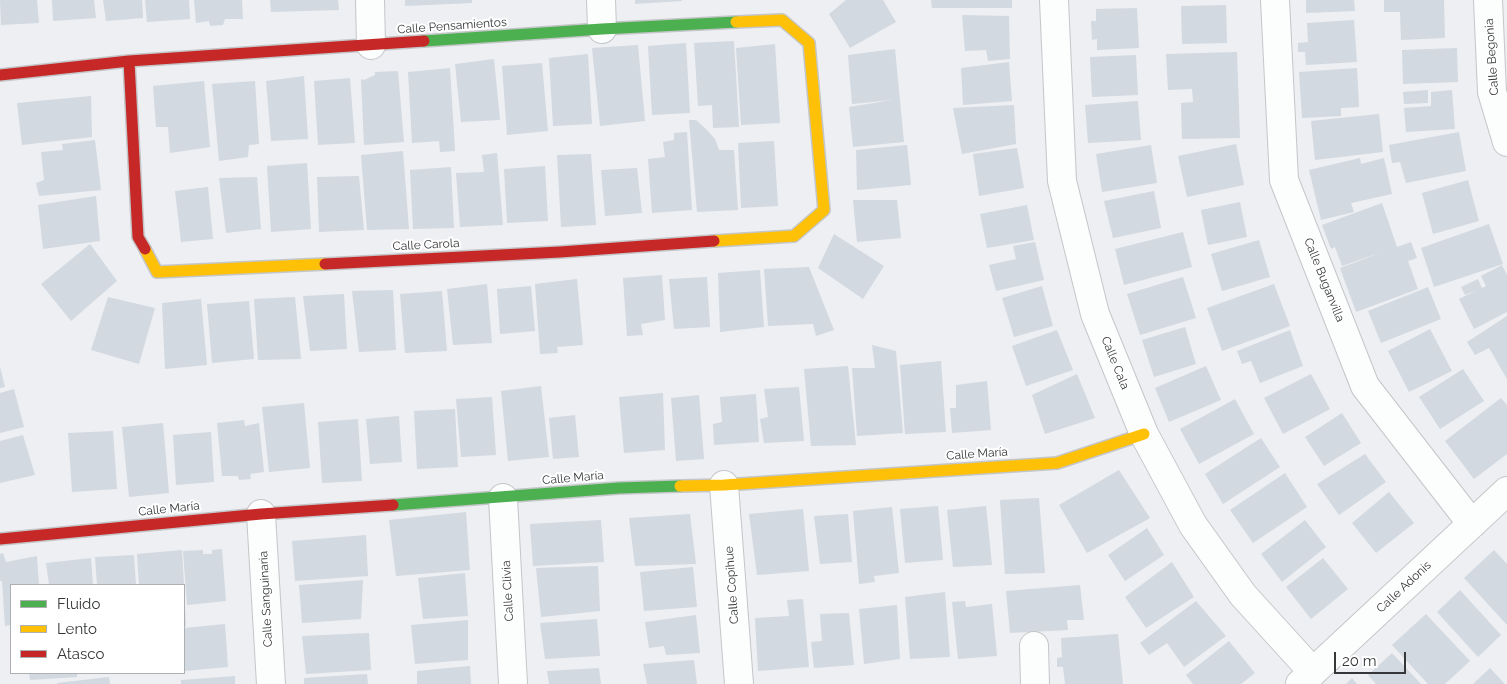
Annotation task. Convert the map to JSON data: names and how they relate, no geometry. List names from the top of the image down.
{
  "streets": {
    "street": [
      "Calle Pensamientos",
      "Calle Begonia",
      "Calle Carola",
      "Calle Buganvilla",
      "Calle Cala",
      "Calle María",
      "Calle Copihue",
      "Calle Adonis",
      "Calle Clivia",
      "Calle Sanguinaria"
    ]
  },
  "crossings": [
    ["Calle Pensamientos", "Calle Carola"],
    ["Calle Buganvilla", "Calle Adonis"],
    ["Calle Cala", "Calle María"],
    ["Calle Cala", "Calle Adonis"],
    ["Calle María", "Calle Copihue"],
    ["Calle María", "Calle Clivia"],
    ["Calle María", "Calle Sanguinaria"]
  ],
  "legend": ["Fluido", "Lento", "Atasco"],
  "scale_bar": "20 m"
}
